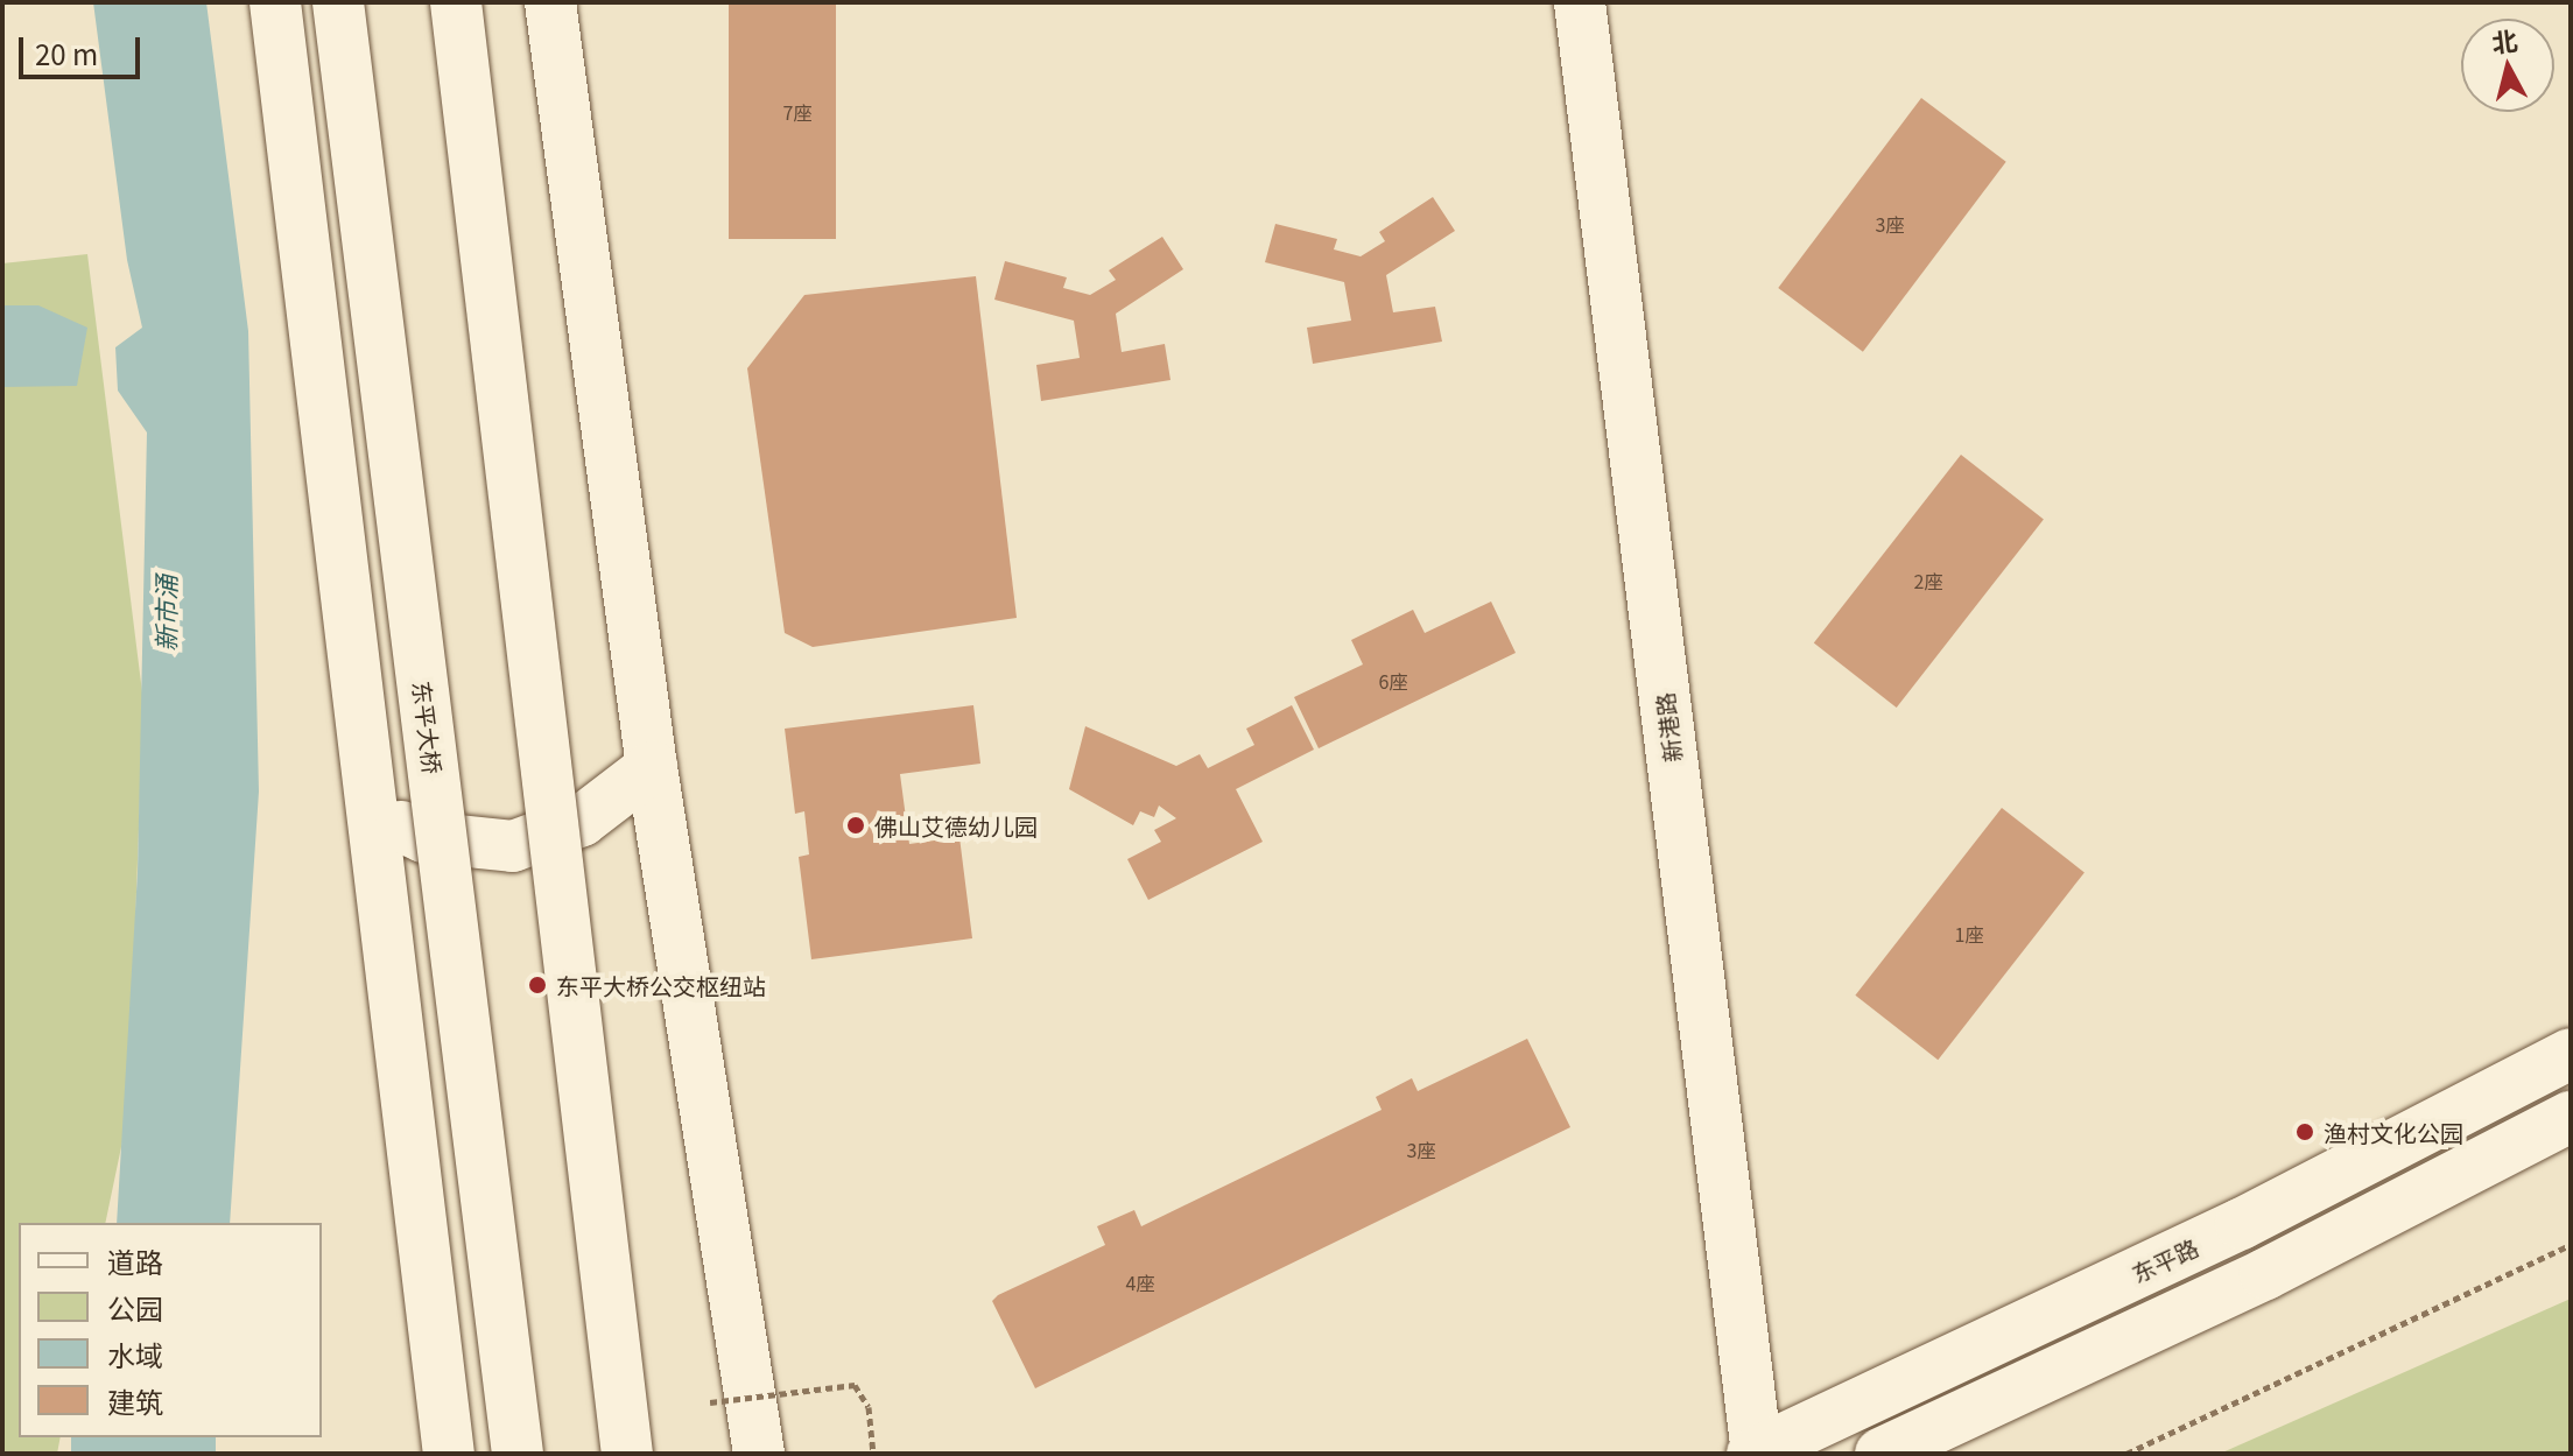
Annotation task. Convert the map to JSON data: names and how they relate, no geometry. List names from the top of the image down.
{
  "streets": {
    "main road": ["东平大桥", "新港路", "东平路"]
  },
  "crossings": [
    ["新港路", "东平路"]
  ],
  "water": ["新市涌"],
  "places": ["佛山艾德幼儿园", "东平大桥公交枢纽站", "渔村文化公园"],
  "house_numbers": [
    "7座",
    "3座",
    "2座",
    "6座",
    "1座",
    "3座",
    "4座"
  ],
  "legend": [
    "道路",
    "公园",
    "水域",
    "建筑"
  ],
  "scale_bar": "20 m",
  "north": "top"
}
